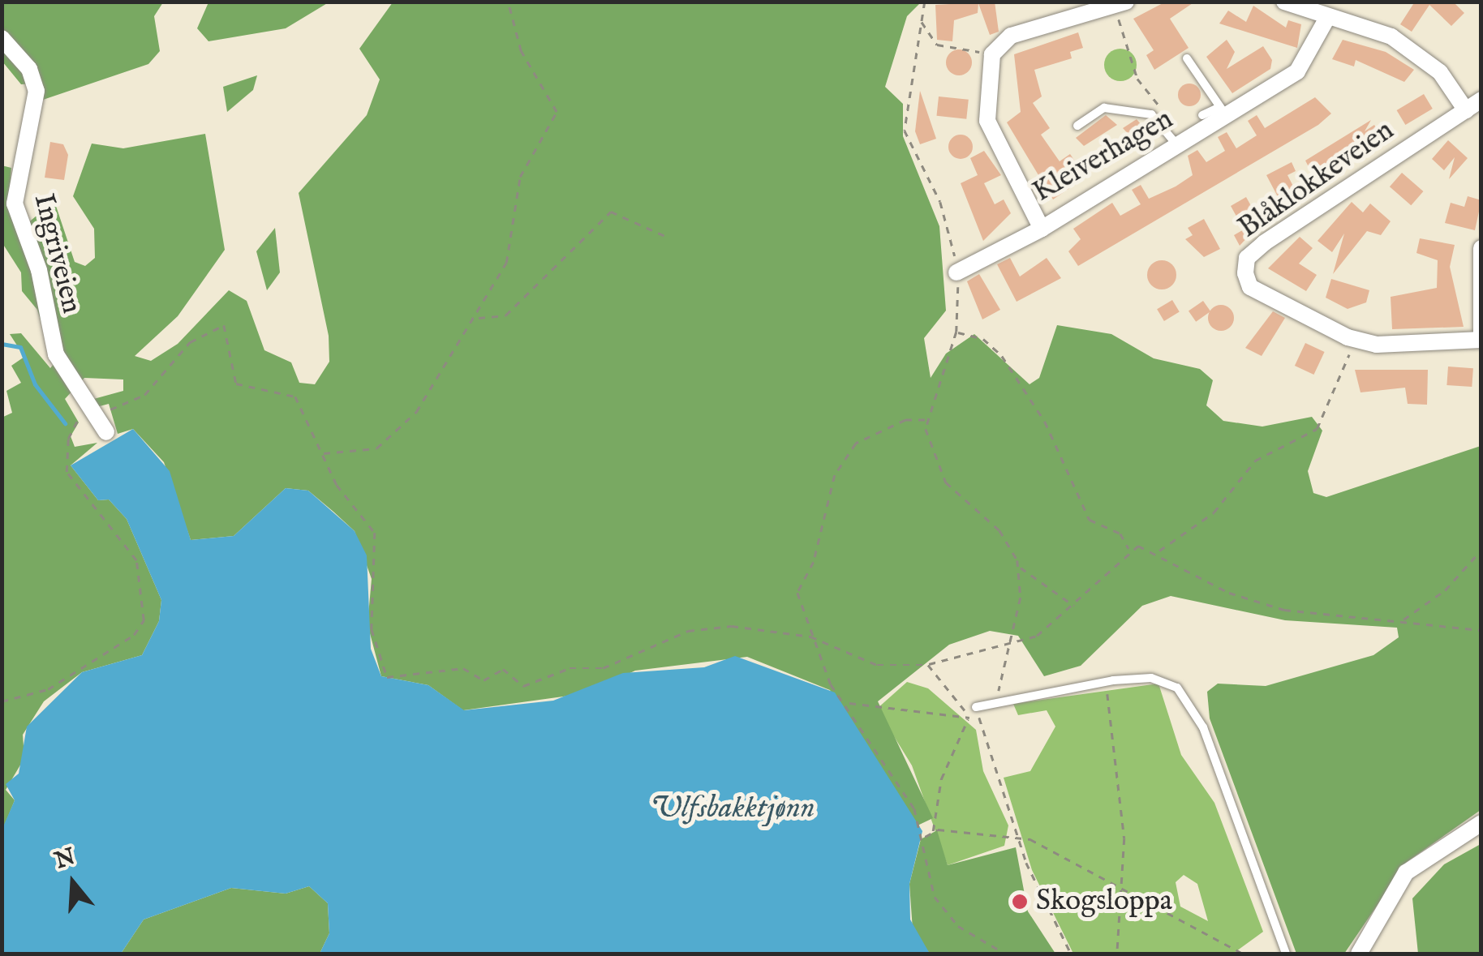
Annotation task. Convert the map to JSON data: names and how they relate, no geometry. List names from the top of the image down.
{
  "streets": {
    "street": ["Kleiverhagen", "Blåklokkeveien", "Ingriveien"]
  },
  "water": ["Ulfsbakktjønn"],
  "places": ["Skogsloppa"],
  "north": "top"
}
